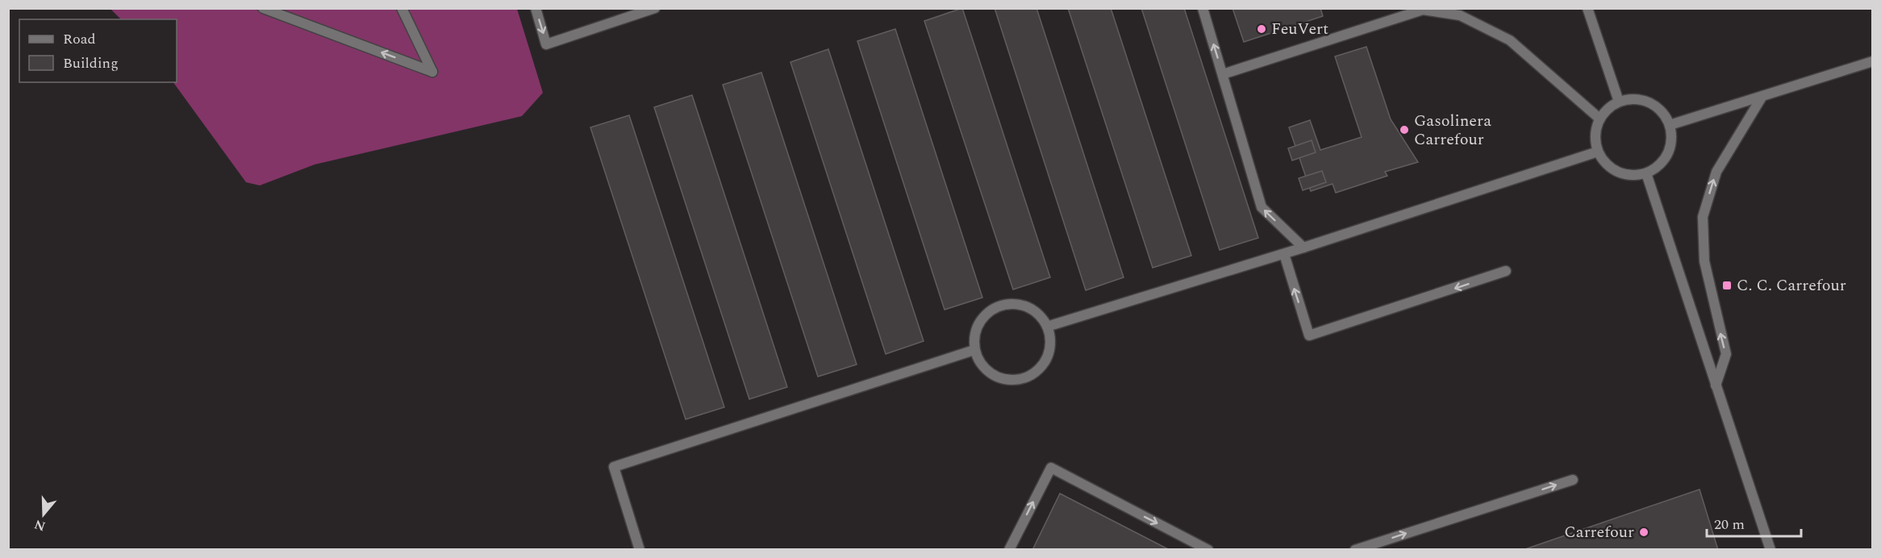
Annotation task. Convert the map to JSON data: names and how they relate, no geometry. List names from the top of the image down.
{
  "places": {
    "other": ["FeuVert", "Gasolinera Carrefour", "Carrefour"],
    "transit": ["C. C. Carrefour"]
  },
  "legend": ["Road", "Building"],
  "scale_bar": "20 m",
  "north": "bottom"
}
